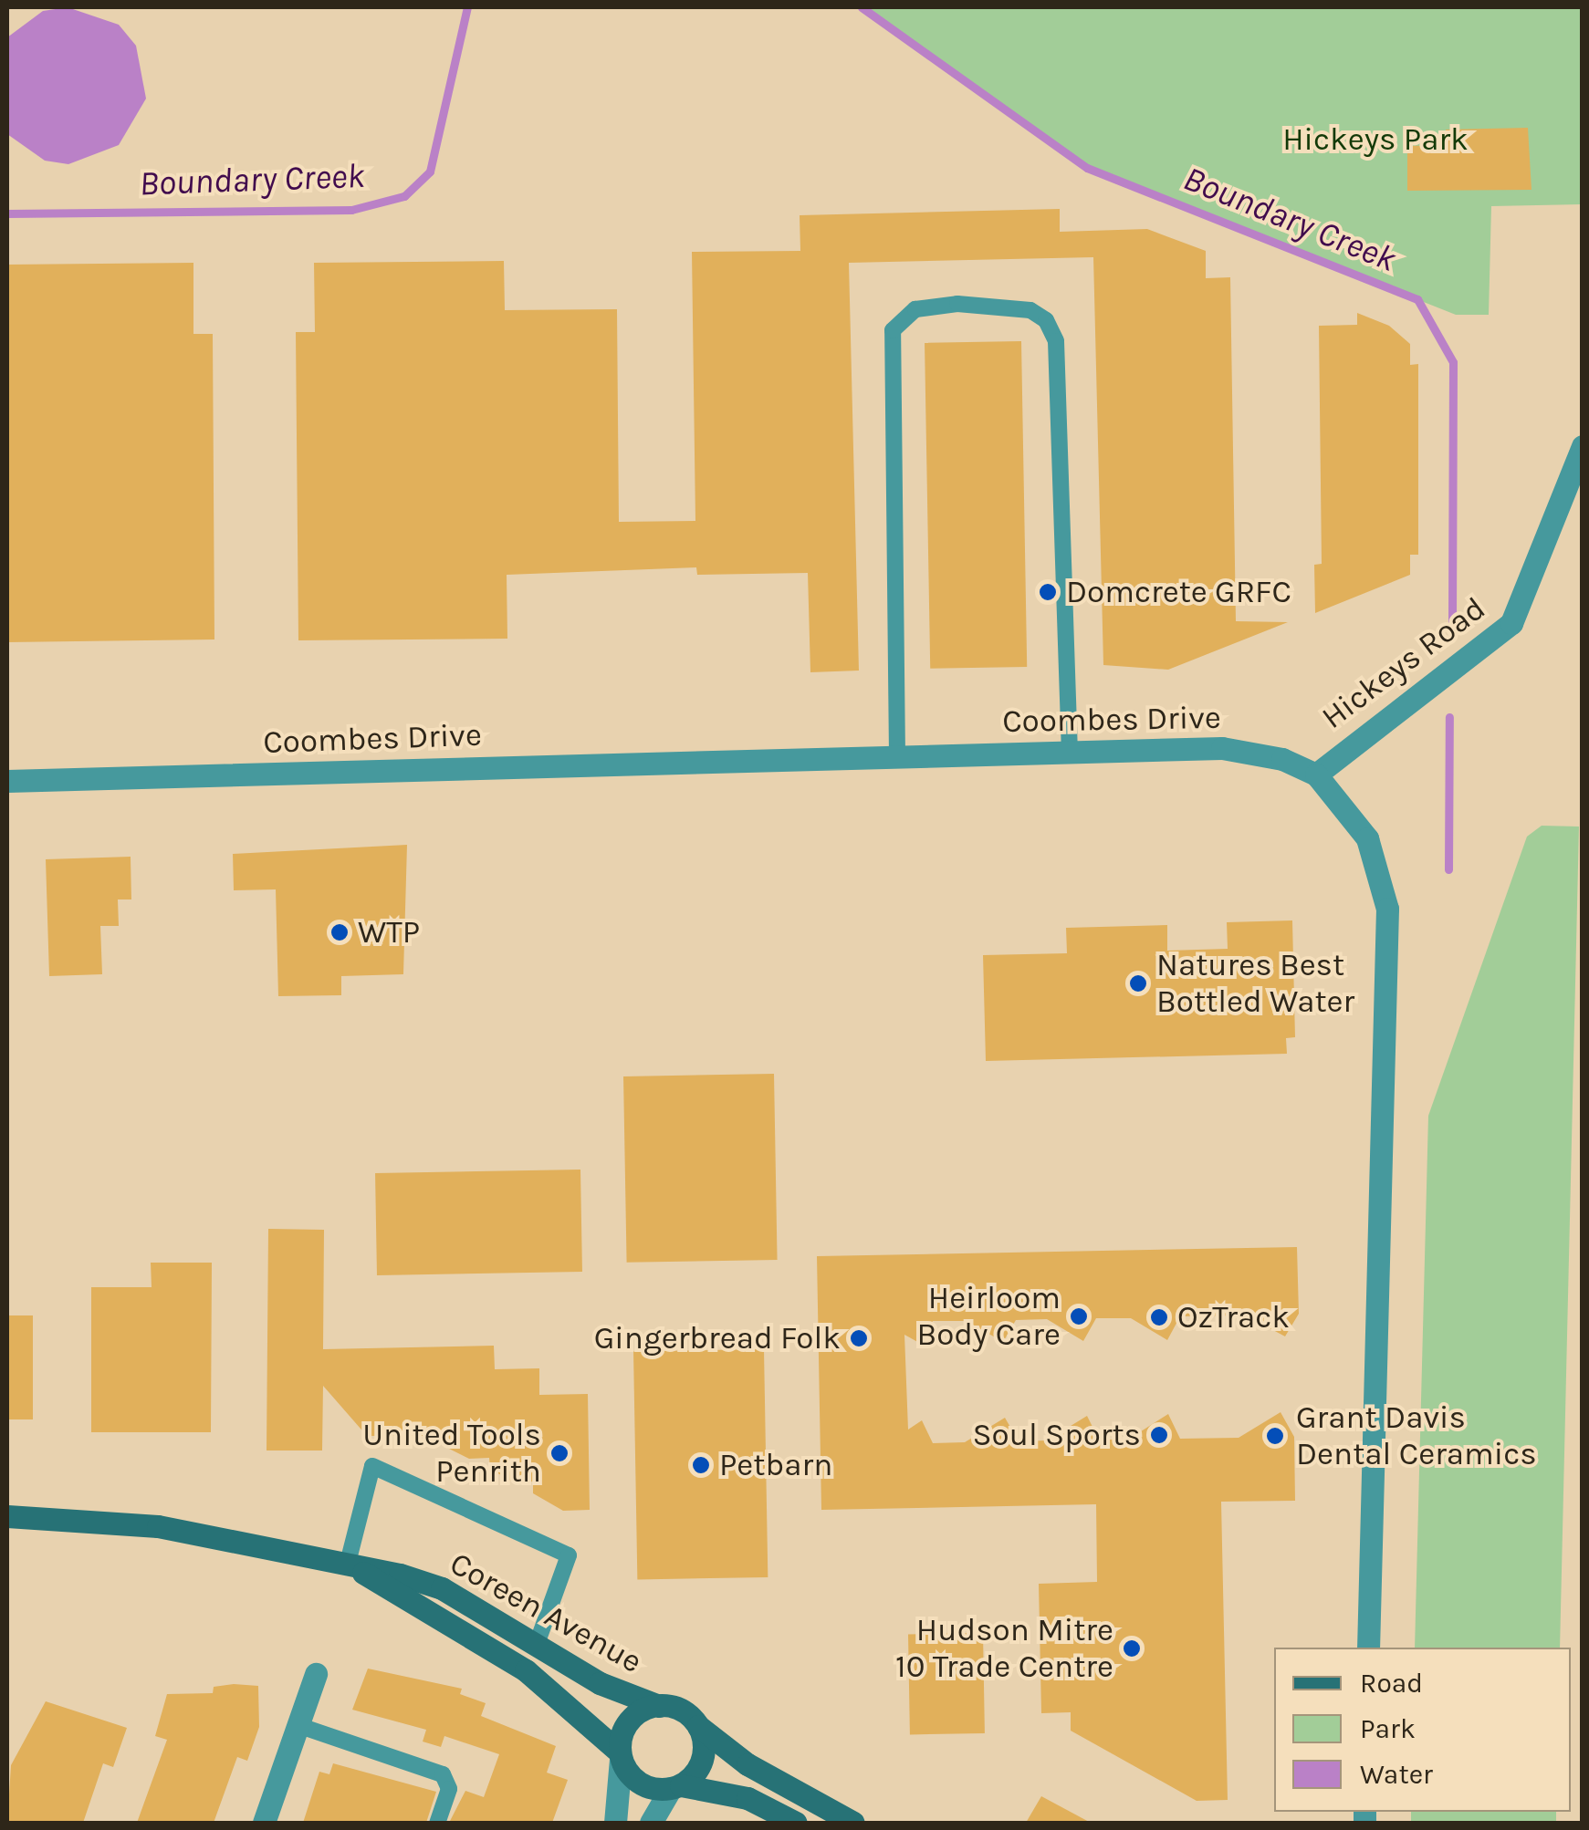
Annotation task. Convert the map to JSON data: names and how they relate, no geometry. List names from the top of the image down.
{
  "streets": {
    "street": ["Hickeys Road", "Coombes Drive", "Coreen Avenue"]
  },
  "crossings": [
    ["Hickeys Road", "Coombes Drive"]
  ],
  "water": ["Boundary Creek"],
  "parks": ["Hickeys Park"],
  "places": [
    "Domcrete GRFC",
    "WTP",
    "Natures Best Bottled Water",
    "Heirloom Body Care",
    "OzTrack",
    "Gingerbread Folk",
    "Soul Sports",
    "Grant Davis Dental Ceramics",
    "United Tools Penrith",
    "Petbarn",
    "Hudson Mitre 10 Trade Centre"
  ],
  "legend": ["Road", "Park", "Water"]
}
